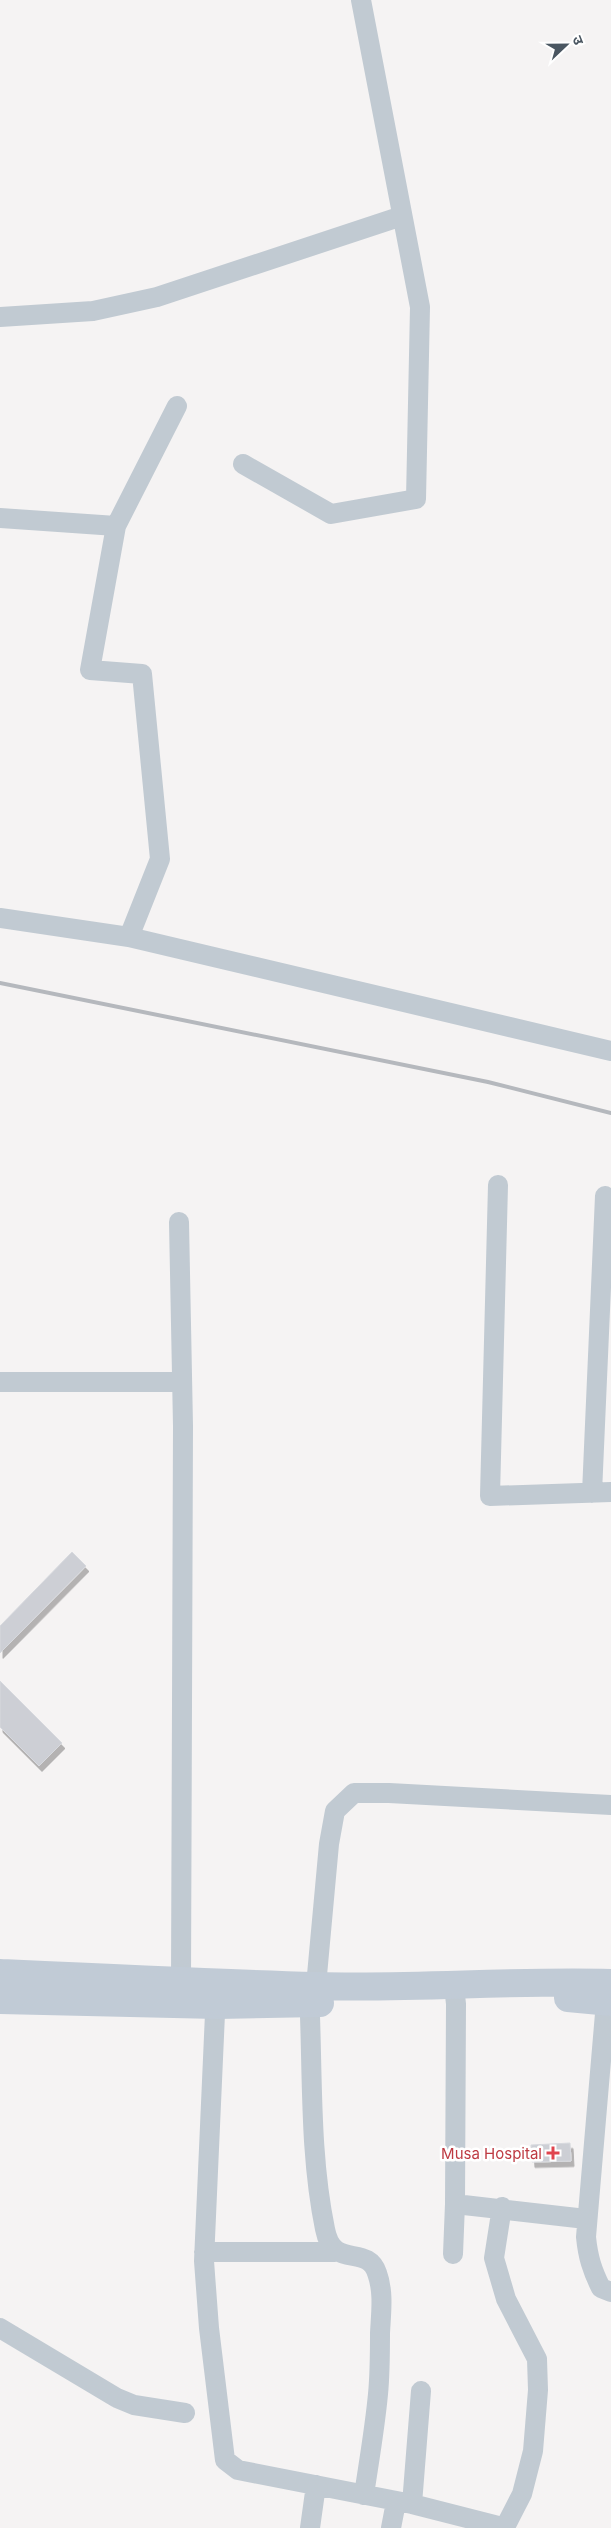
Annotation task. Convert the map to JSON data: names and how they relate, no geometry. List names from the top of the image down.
{
  "places": {
    "health": ["Musa Hospital"]
  },
  "north": "right"
}
